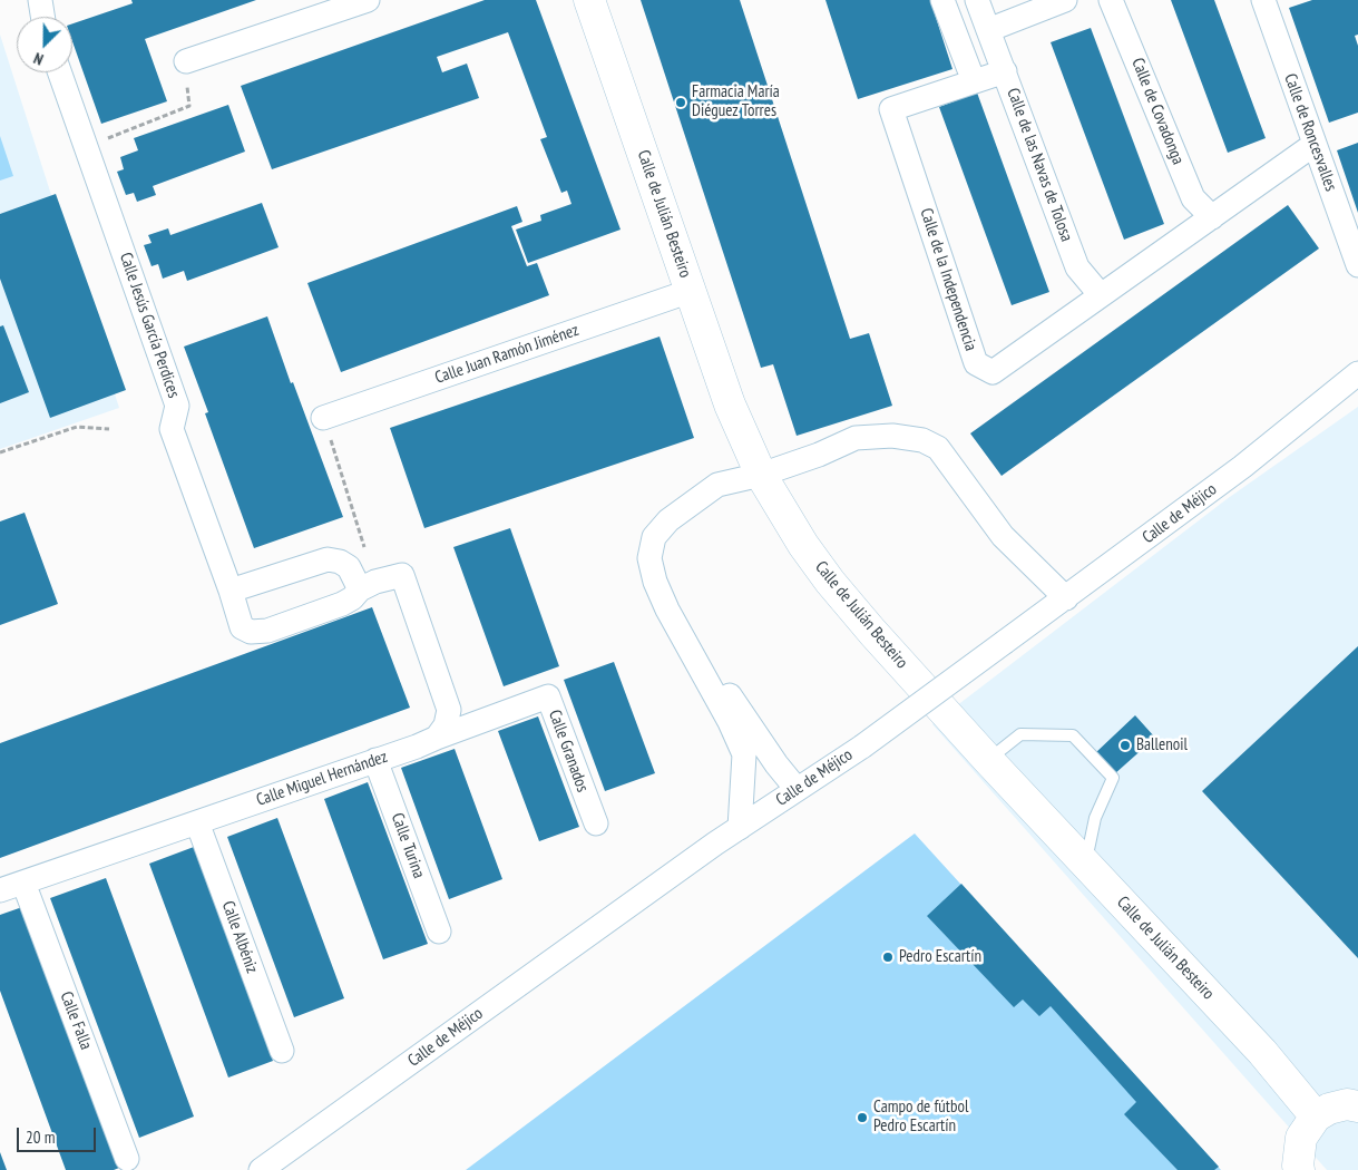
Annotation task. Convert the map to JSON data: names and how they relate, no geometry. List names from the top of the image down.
{
  "streets": {
    "street": [
      "Calle de Covadonga",
      "Calle de Roncesvalles",
      "Calle de las Navas de Tolosa",
      "Calle de Julián Besteiro",
      "Calle de la Independencia",
      "Calle Jesús García Perdices",
      "Calle Juan Ramón Jiménez",
      "Calle de Méjico",
      "Calle Granados",
      "Calle Miguel Hernández",
      "Calle Turina",
      "Calle Albéniz",
      "Calle Falla"
    ]
  },
  "crossings": [
    ["Calle de Covadonga", "Calle de la Independencia"],
    ["Calle de Roncesvalles", "Calle de la Independencia"],
    ["Calle de las Navas de Tolosa", "Calle de la Independencia"],
    ["Calle de Julián Besteiro", "Calle Juan Ramón Jiménez"],
    ["Calle Granados", "Calle Miguel Hernández"],
    ["Calle Miguel Hernández", "Calle Turina"],
    ["Calle Miguel Hernández", "Calle Albéniz"],
    ["Calle Miguel Hernández", "Calle Falla"]
  ],
  "places": [
    "Farmacia María Diéguez Torres",
    "Ballenoil",
    "Pedro Escartín",
    "Campo de fútbol Pedro Escartín"
  ],
  "scale_bar": "20 m",
  "north": "bottom left"
}
